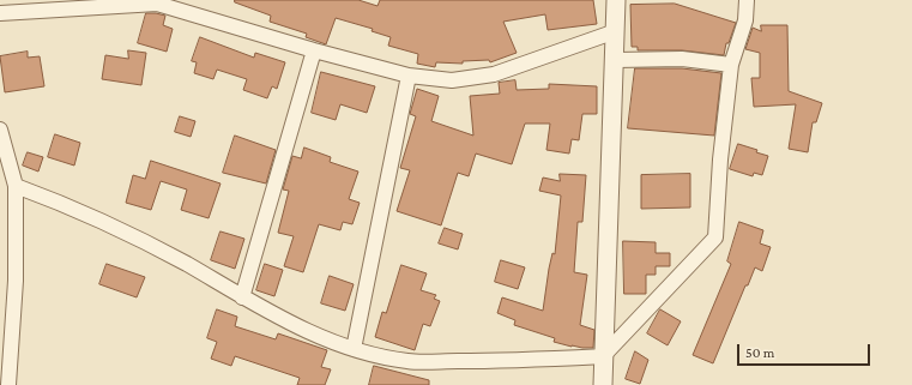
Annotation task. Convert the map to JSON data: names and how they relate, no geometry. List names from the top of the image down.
{
  "scale_bar": "50 m"
}
